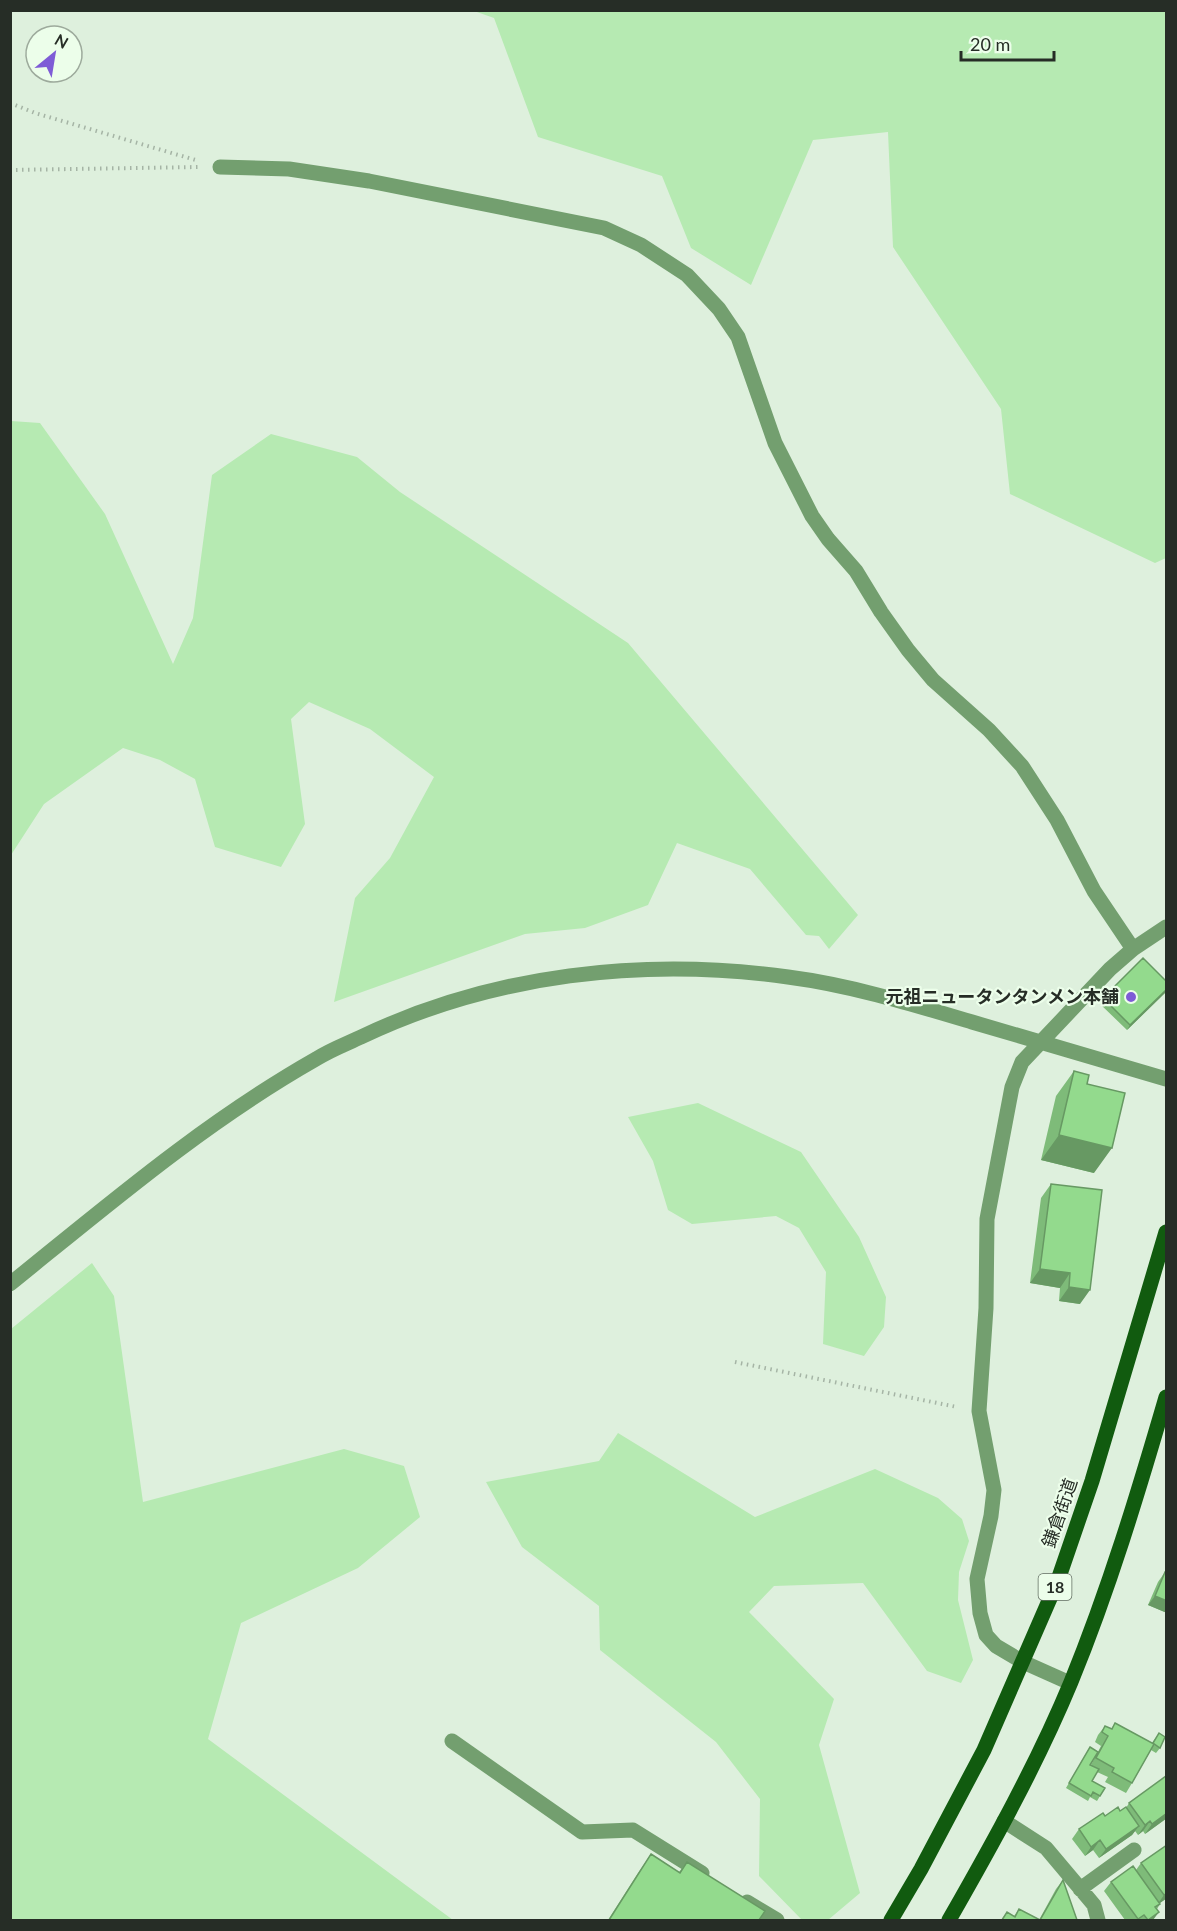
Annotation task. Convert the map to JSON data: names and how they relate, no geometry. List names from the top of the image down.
{
  "streets": {
    "main road": ["鎌倉街道", "18"]
  },
  "places": ["元祖ニュータンタンメン本舗"],
  "scale_bar": "20 m",
  "north": "top right"
}
